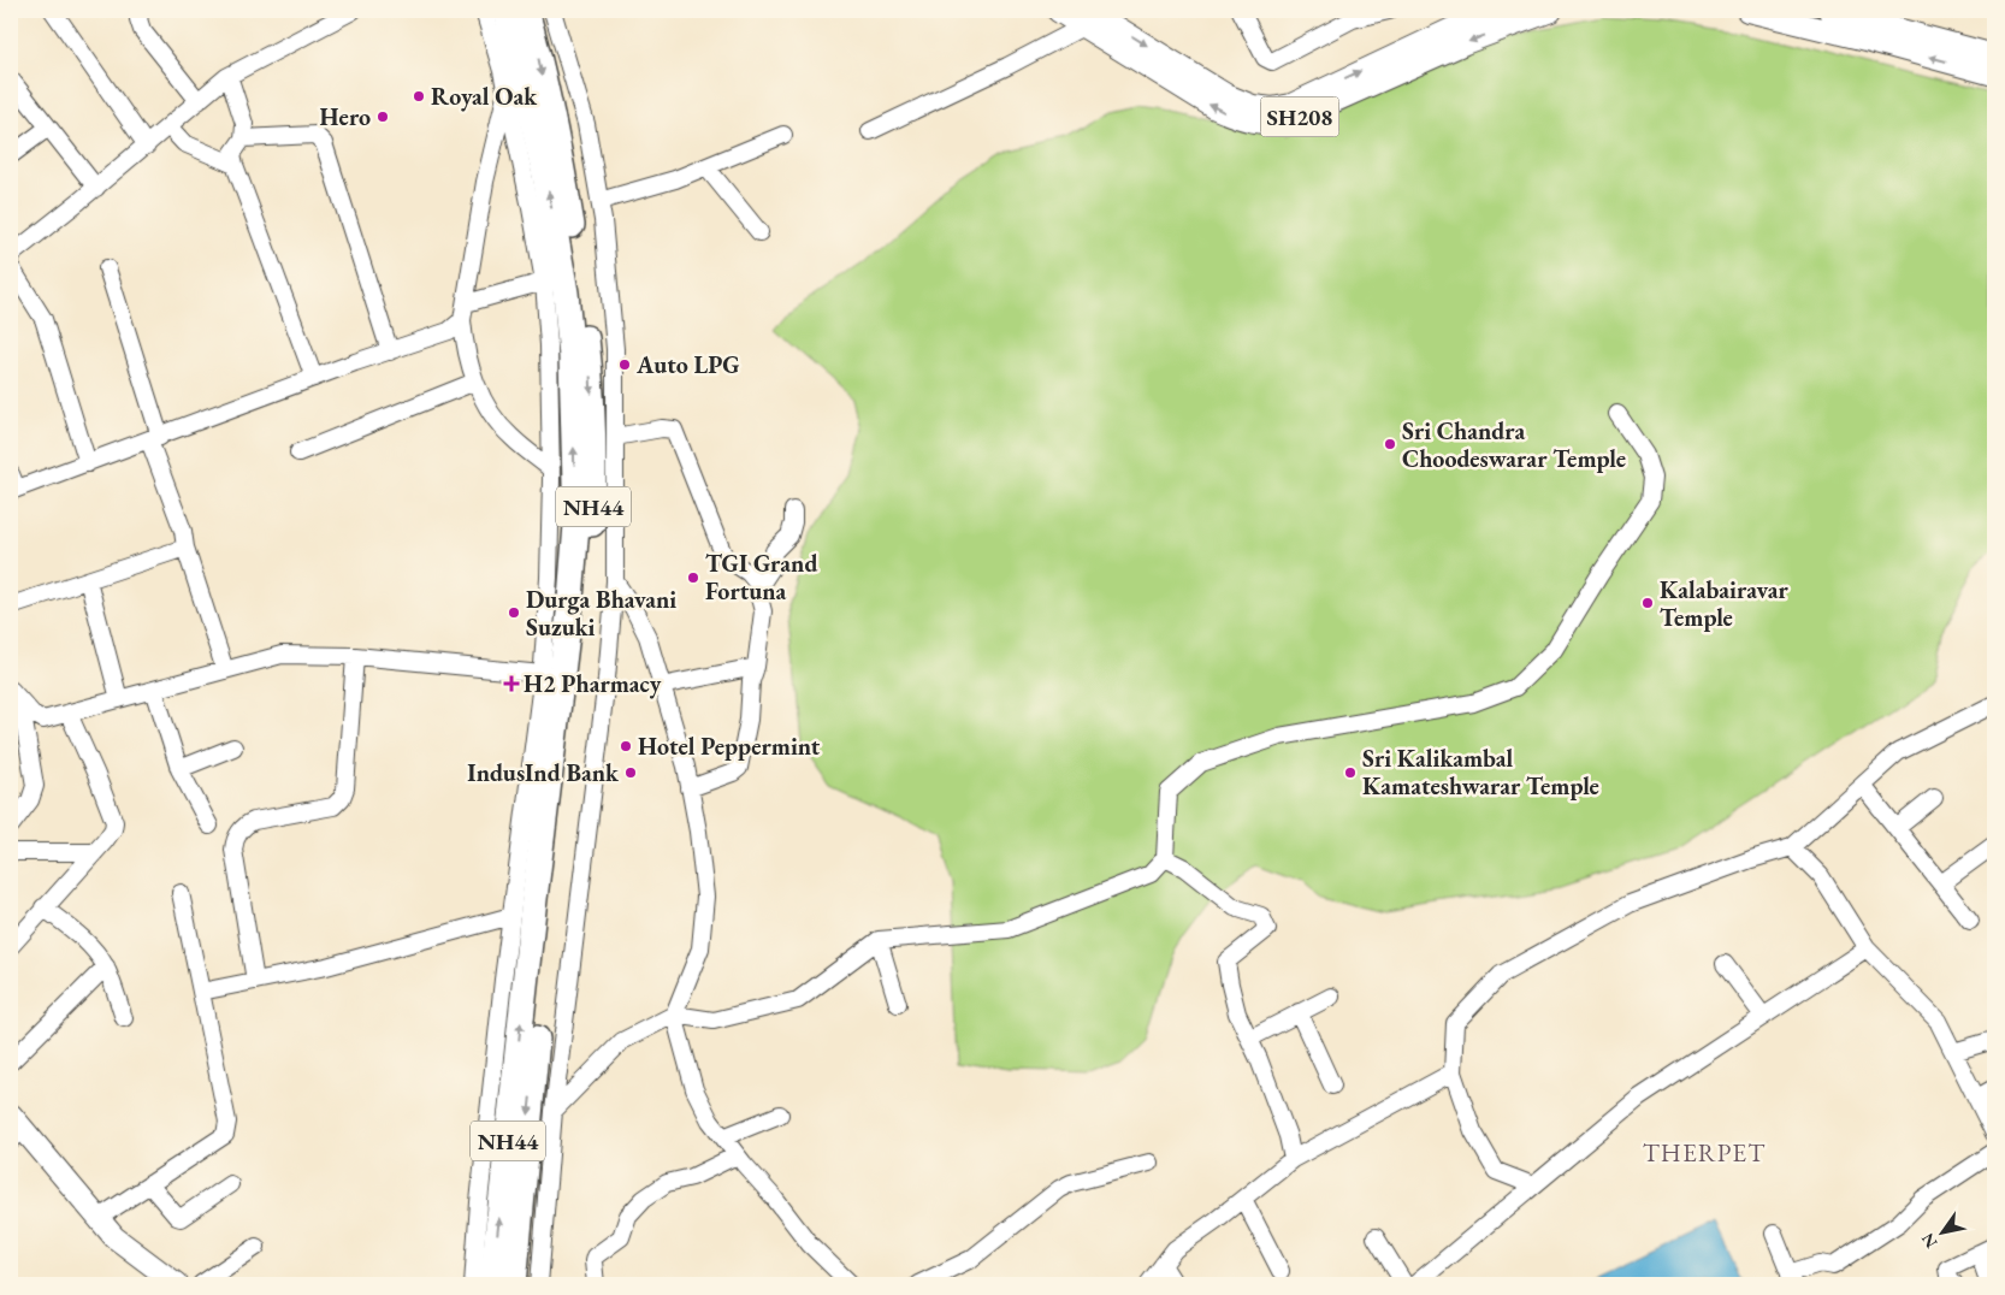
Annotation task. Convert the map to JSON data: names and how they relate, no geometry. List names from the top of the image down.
{
  "streets": {
    "highway": ["NH44"],
    "main road": ["SH208"]
  },
  "districts": ["THERPET"],
  "places": {
    "other": [
      "Royal Oak",
      "Hero",
      "Auto LPG",
      "Sri Chandra Choodeswarar Temple",
      "TGI Grand Fortuna",
      "Kalabairavar Temple",
      "Durga Bhavani Suzuki",
      "Hotel Peppermint",
      "IndusInd Bank",
      "Sri Kalikambal Kamateshwarar Temple"
    ],
    "health": ["H2 Pharmacy"]
  },
  "north": "bottom left"
}
